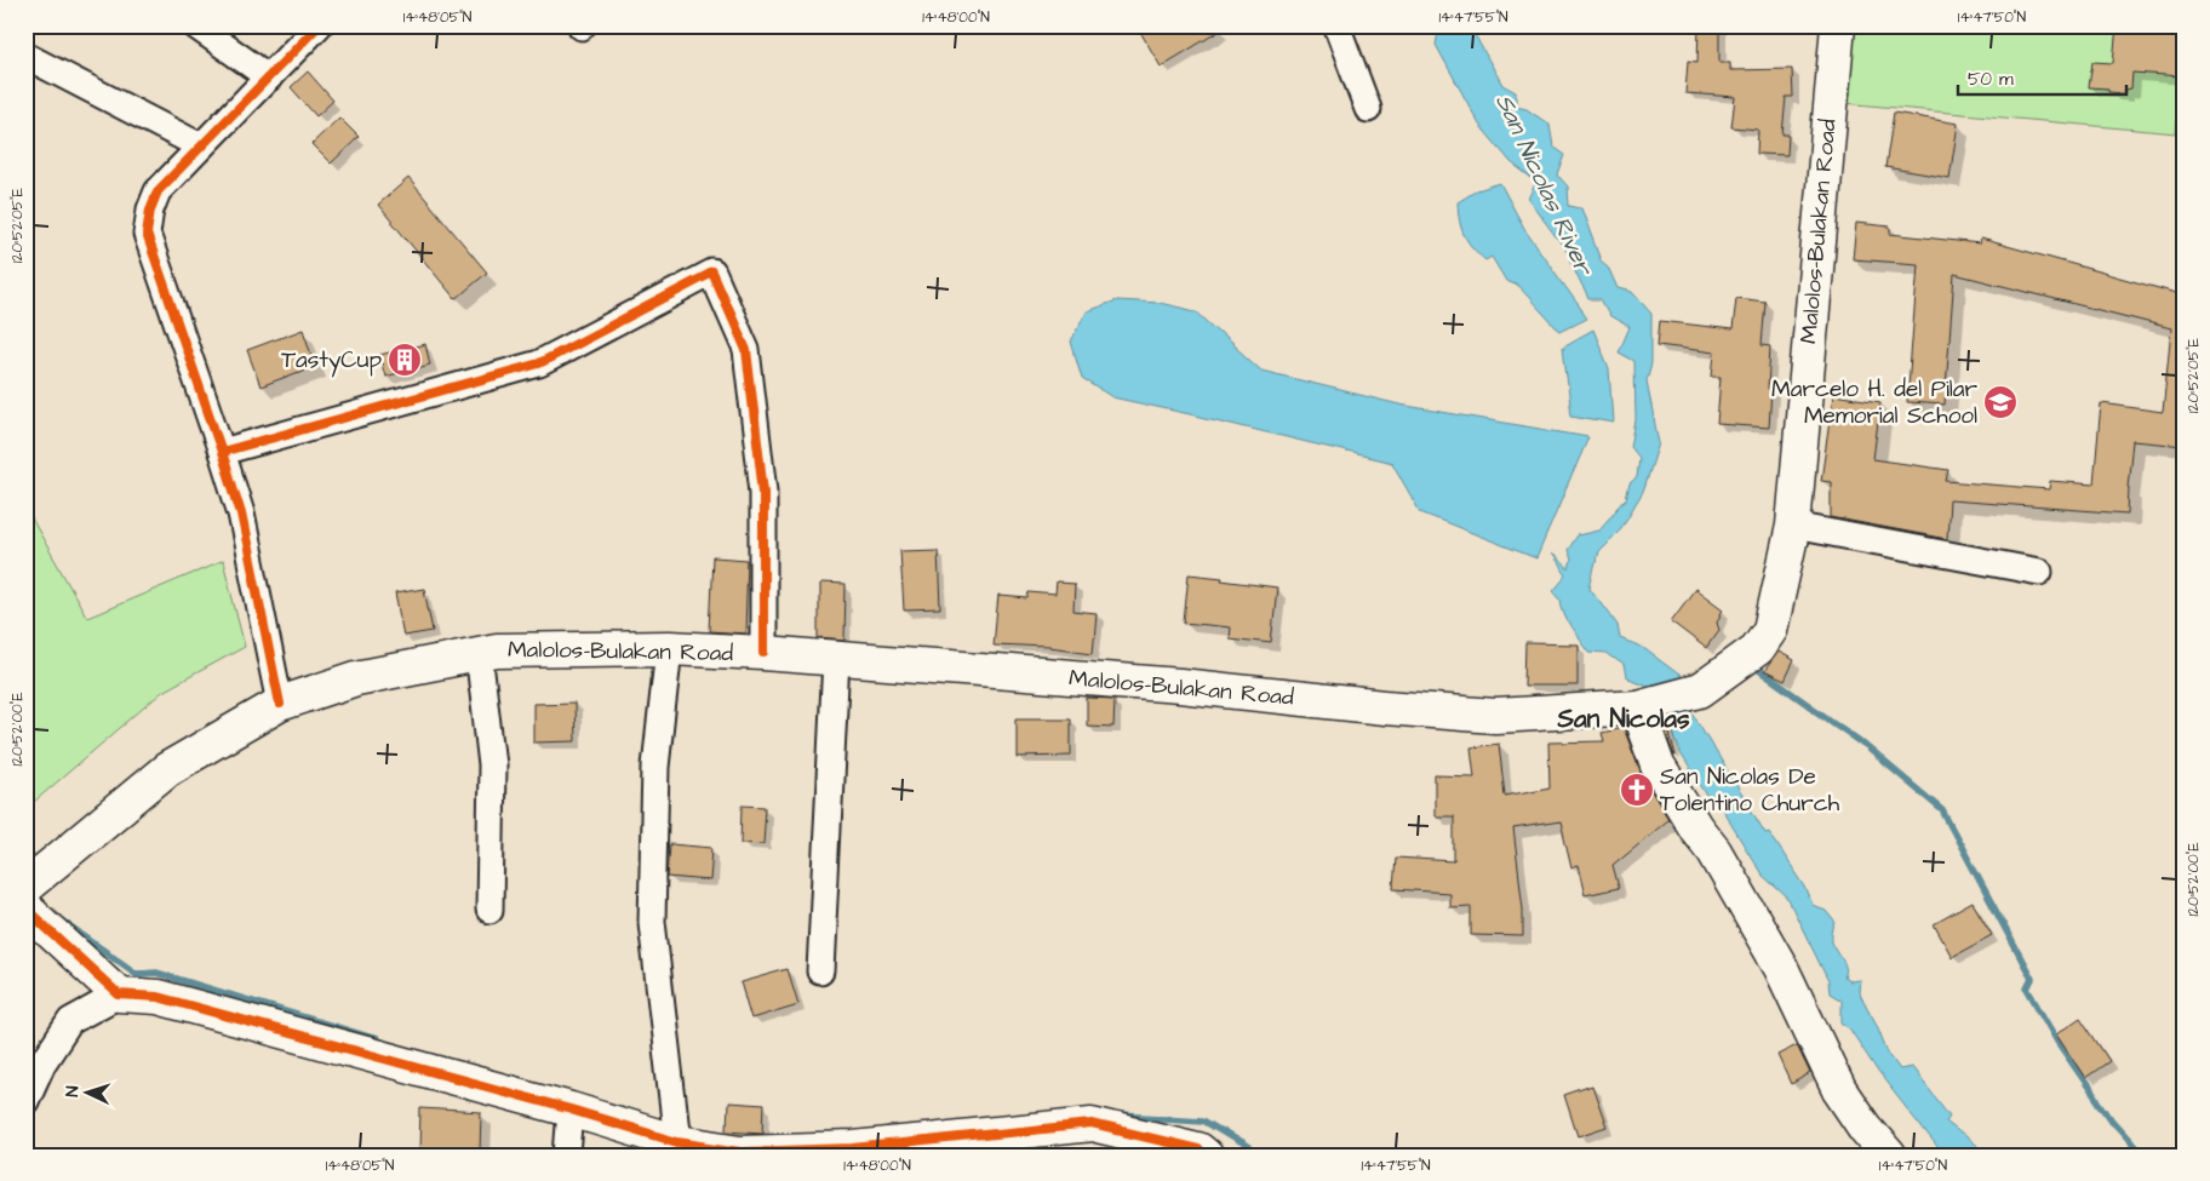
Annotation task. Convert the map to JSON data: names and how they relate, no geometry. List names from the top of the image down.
{
  "streets": {
    "main road": ["Malolos-Bulakan Road"]
  },
  "districts": ["San Nicolas"],
  "water": ["San Nicolas River"],
  "places": {
    "building": ["TastyCup"],
    "school or university": ["Marcelo H. del Pilar Memorial School"],
    "church": ["San Nicolas De Tolentino Church"]
  },
  "scale_bar": "50 m",
  "north": "left",
  "coordinates": [
    "14°48'05\"N",
    "14°48'00\"N",
    "14°47'55\"N",
    "14°47'50\"N",
    "120°52'05\"E",
    "120°52'00\"E"
  ]
}
